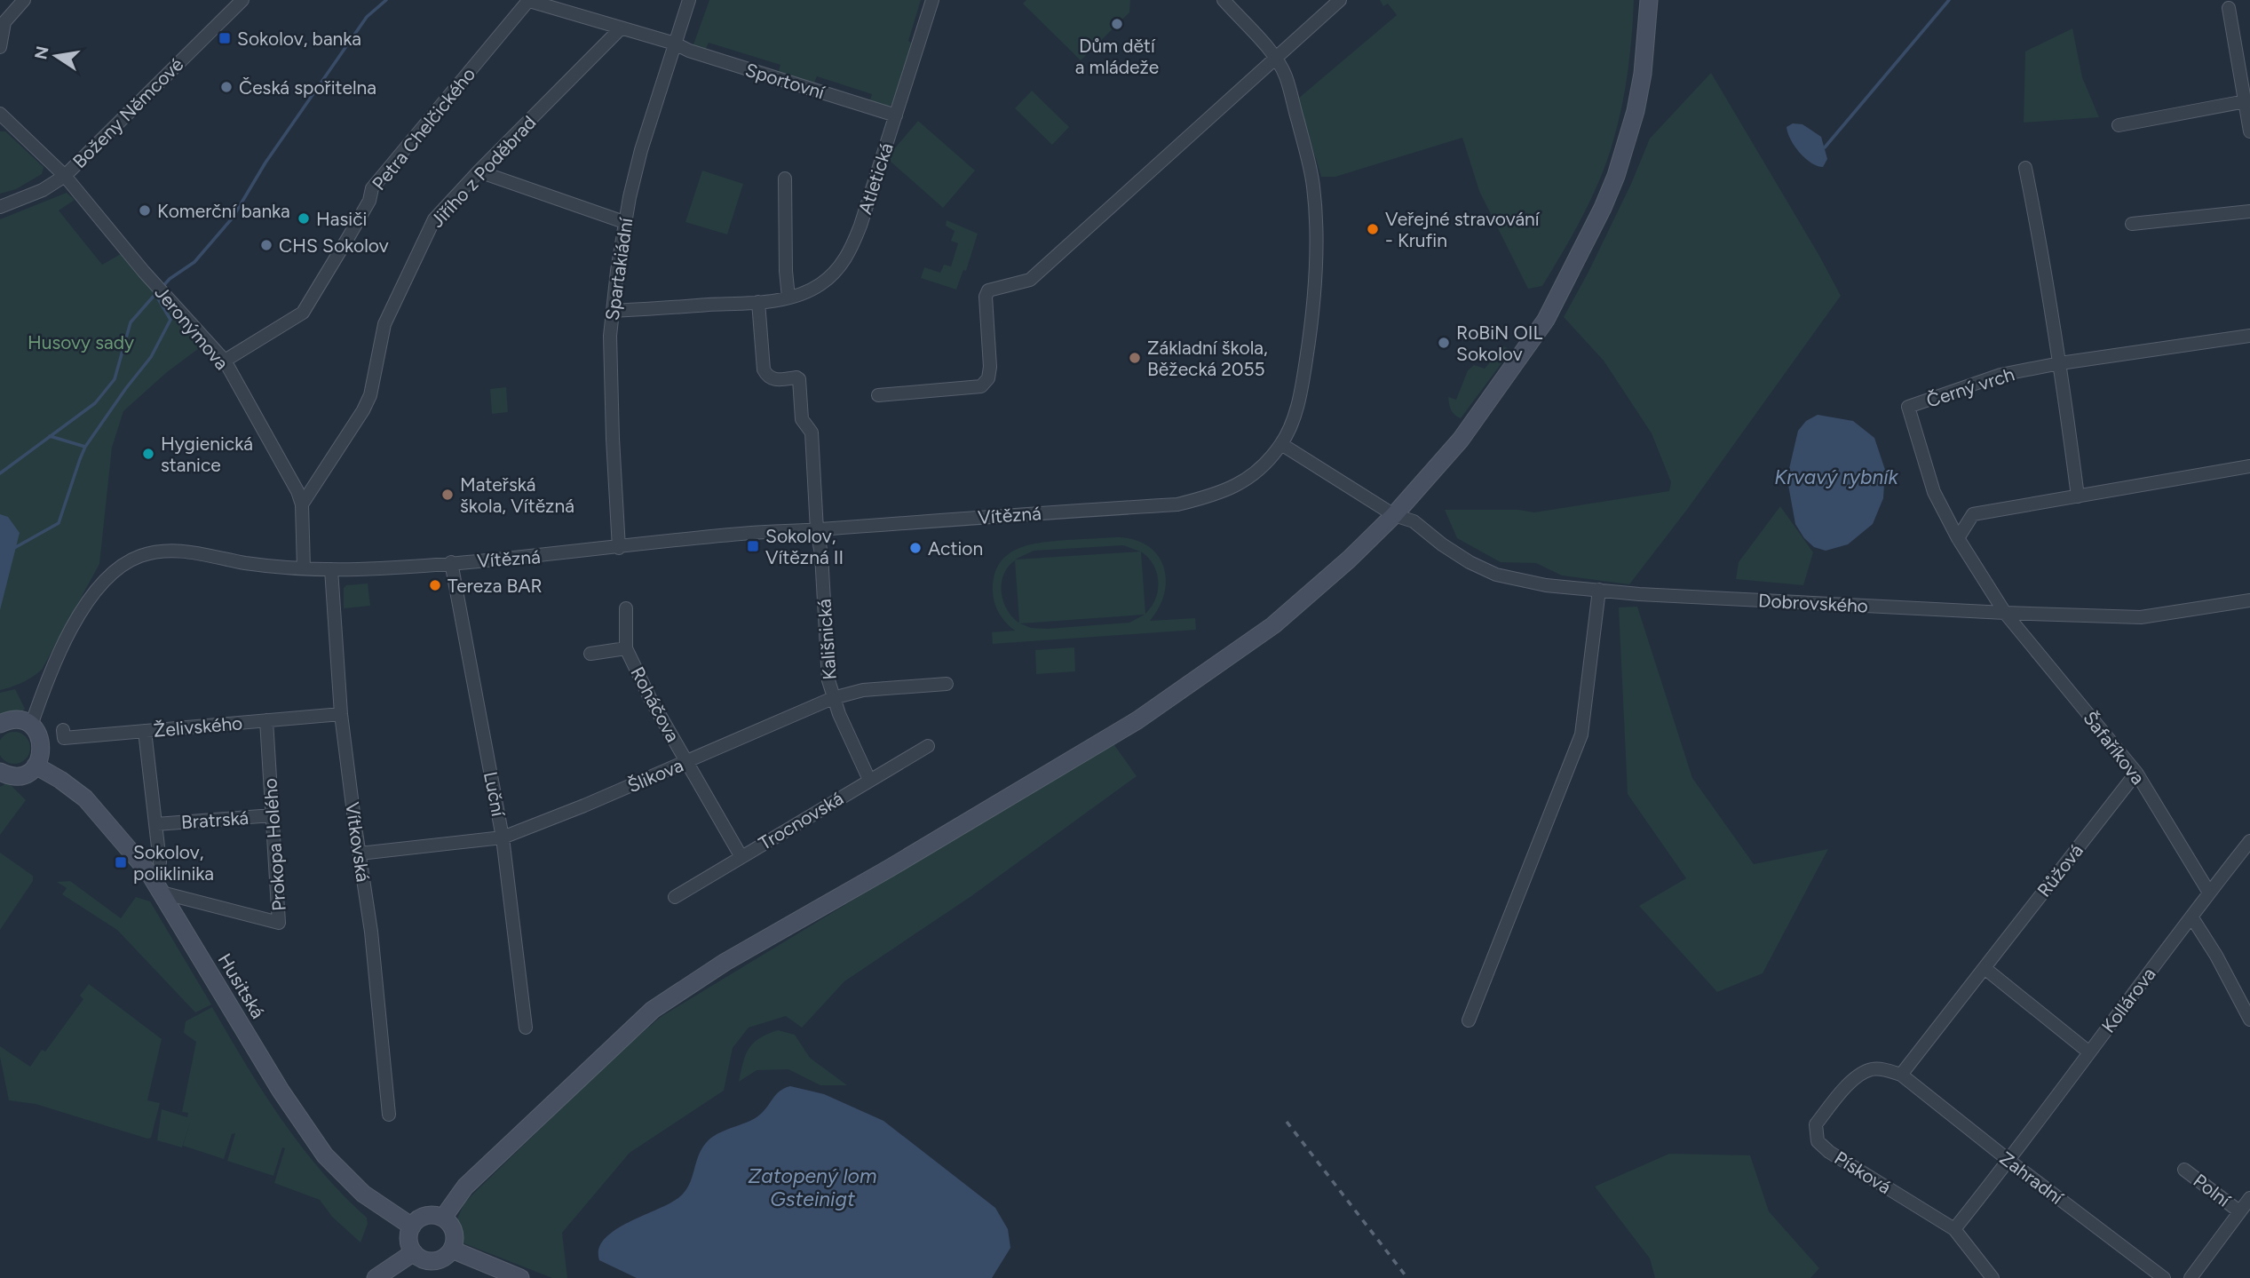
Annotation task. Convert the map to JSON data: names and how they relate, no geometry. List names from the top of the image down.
{
  "streets": {
    "main road": ["Husitská"],
    "street": [
      "Sportovní",
      "Boženy Němcové",
      "Petra Chelčického",
      "Jiřího z Poděbrad",
      "Atletická",
      "Spartakiádní",
      "Jeronýmova",
      "Černý vrch",
      "Vítězná",
      "Dobrovského",
      "Kališnická",
      "Roháčova",
      "Želivského",
      "Šafaříkova",
      "Šlikova",
      "Luční",
      "Bratrská",
      "Trocnovská",
      "Vítkovská",
      "Prokopa Holého",
      "Růžová",
      "Kollárova",
      "Písková",
      "Zahradní",
      "Polní"
    ]
  },
  "crossings": [
    ["Sportovní", "Petra Chelčického"],
    ["Sportovní", "Jiřího z Poděbrad"],
    ["Sportovní", "Atletická"],
    ["Sportovní", "Spartakiádní"],
    ["Boženy Němcové", "Jeronýmova"],
    ["Petra Chelčického", "Jeronýmova"],
    ["Jiřího z Poděbrad", "Jeronýmova"],
    ["Atletická", "Spartakiádní"],
    ["Spartakiádní", "Vítězná"],
    ["Jeronýmova", "Vítězná"],
    ["Černý vrch", "Dobrovského"],
    ["Černý vrch", "Šafaříkova"],
    ["Vítězná", "Dobrovského"],
    ["Vítězná", "Kališnická"],
    ["Vítězná", "Luční"],
    ["Vítězná", "Vítkovská"],
    ["Dobrovského", "Šafaříkova"],
    ["Kališnická", "Šlikova"],
    ["Kališnická", "Trocnovská"],
    ["Roháčova", "Šlikova"],
    ["Roháčova", "Trocnovská"],
    ["Želivského", "Vítkovská"],
    ["Želivského", "Prokopa Holého"],
    ["Šafaříkova", "Růžová"],
    ["Šafaříkova", "Kollárova"],
    ["Šlikova", "Luční"],
    ["Šlikova", "Vítkovská"],
    ["Bratrská", "Prokopa Holého"],
    ["Prokopa Holého", "Husitská"],
    ["Růžová", "Písková"],
    ["Růžová", "Zahradní"],
    ["Kollárova", "Zahradní"],
    ["Písková", "Zahradní"]
  ],
  "water": ["Krvavý rybník", "Zatopený lom Gsteinigt"],
  "parks": ["Husovy sady"],
  "places": {
    "other": [
      "Dům dětí a mládeže",
      "Česká spořitelna",
      "Komerční banka",
      "Hasiči",
      "Veřejné stravování - Krufin",
      "CHS Sokolov",
      "RoBiN OIL Sokolov",
      "Základní škola, Běžecká 2055",
      "Hygienická stanice",
      "Mateřská škola, Vítězná",
      "Action",
      "Tereza BAR"
    ],
    "transit": ["Sokolov, banka", "Sokolov, Vítězná II", "Sokolov, poliklinika"]
  },
  "north": "left"
}
